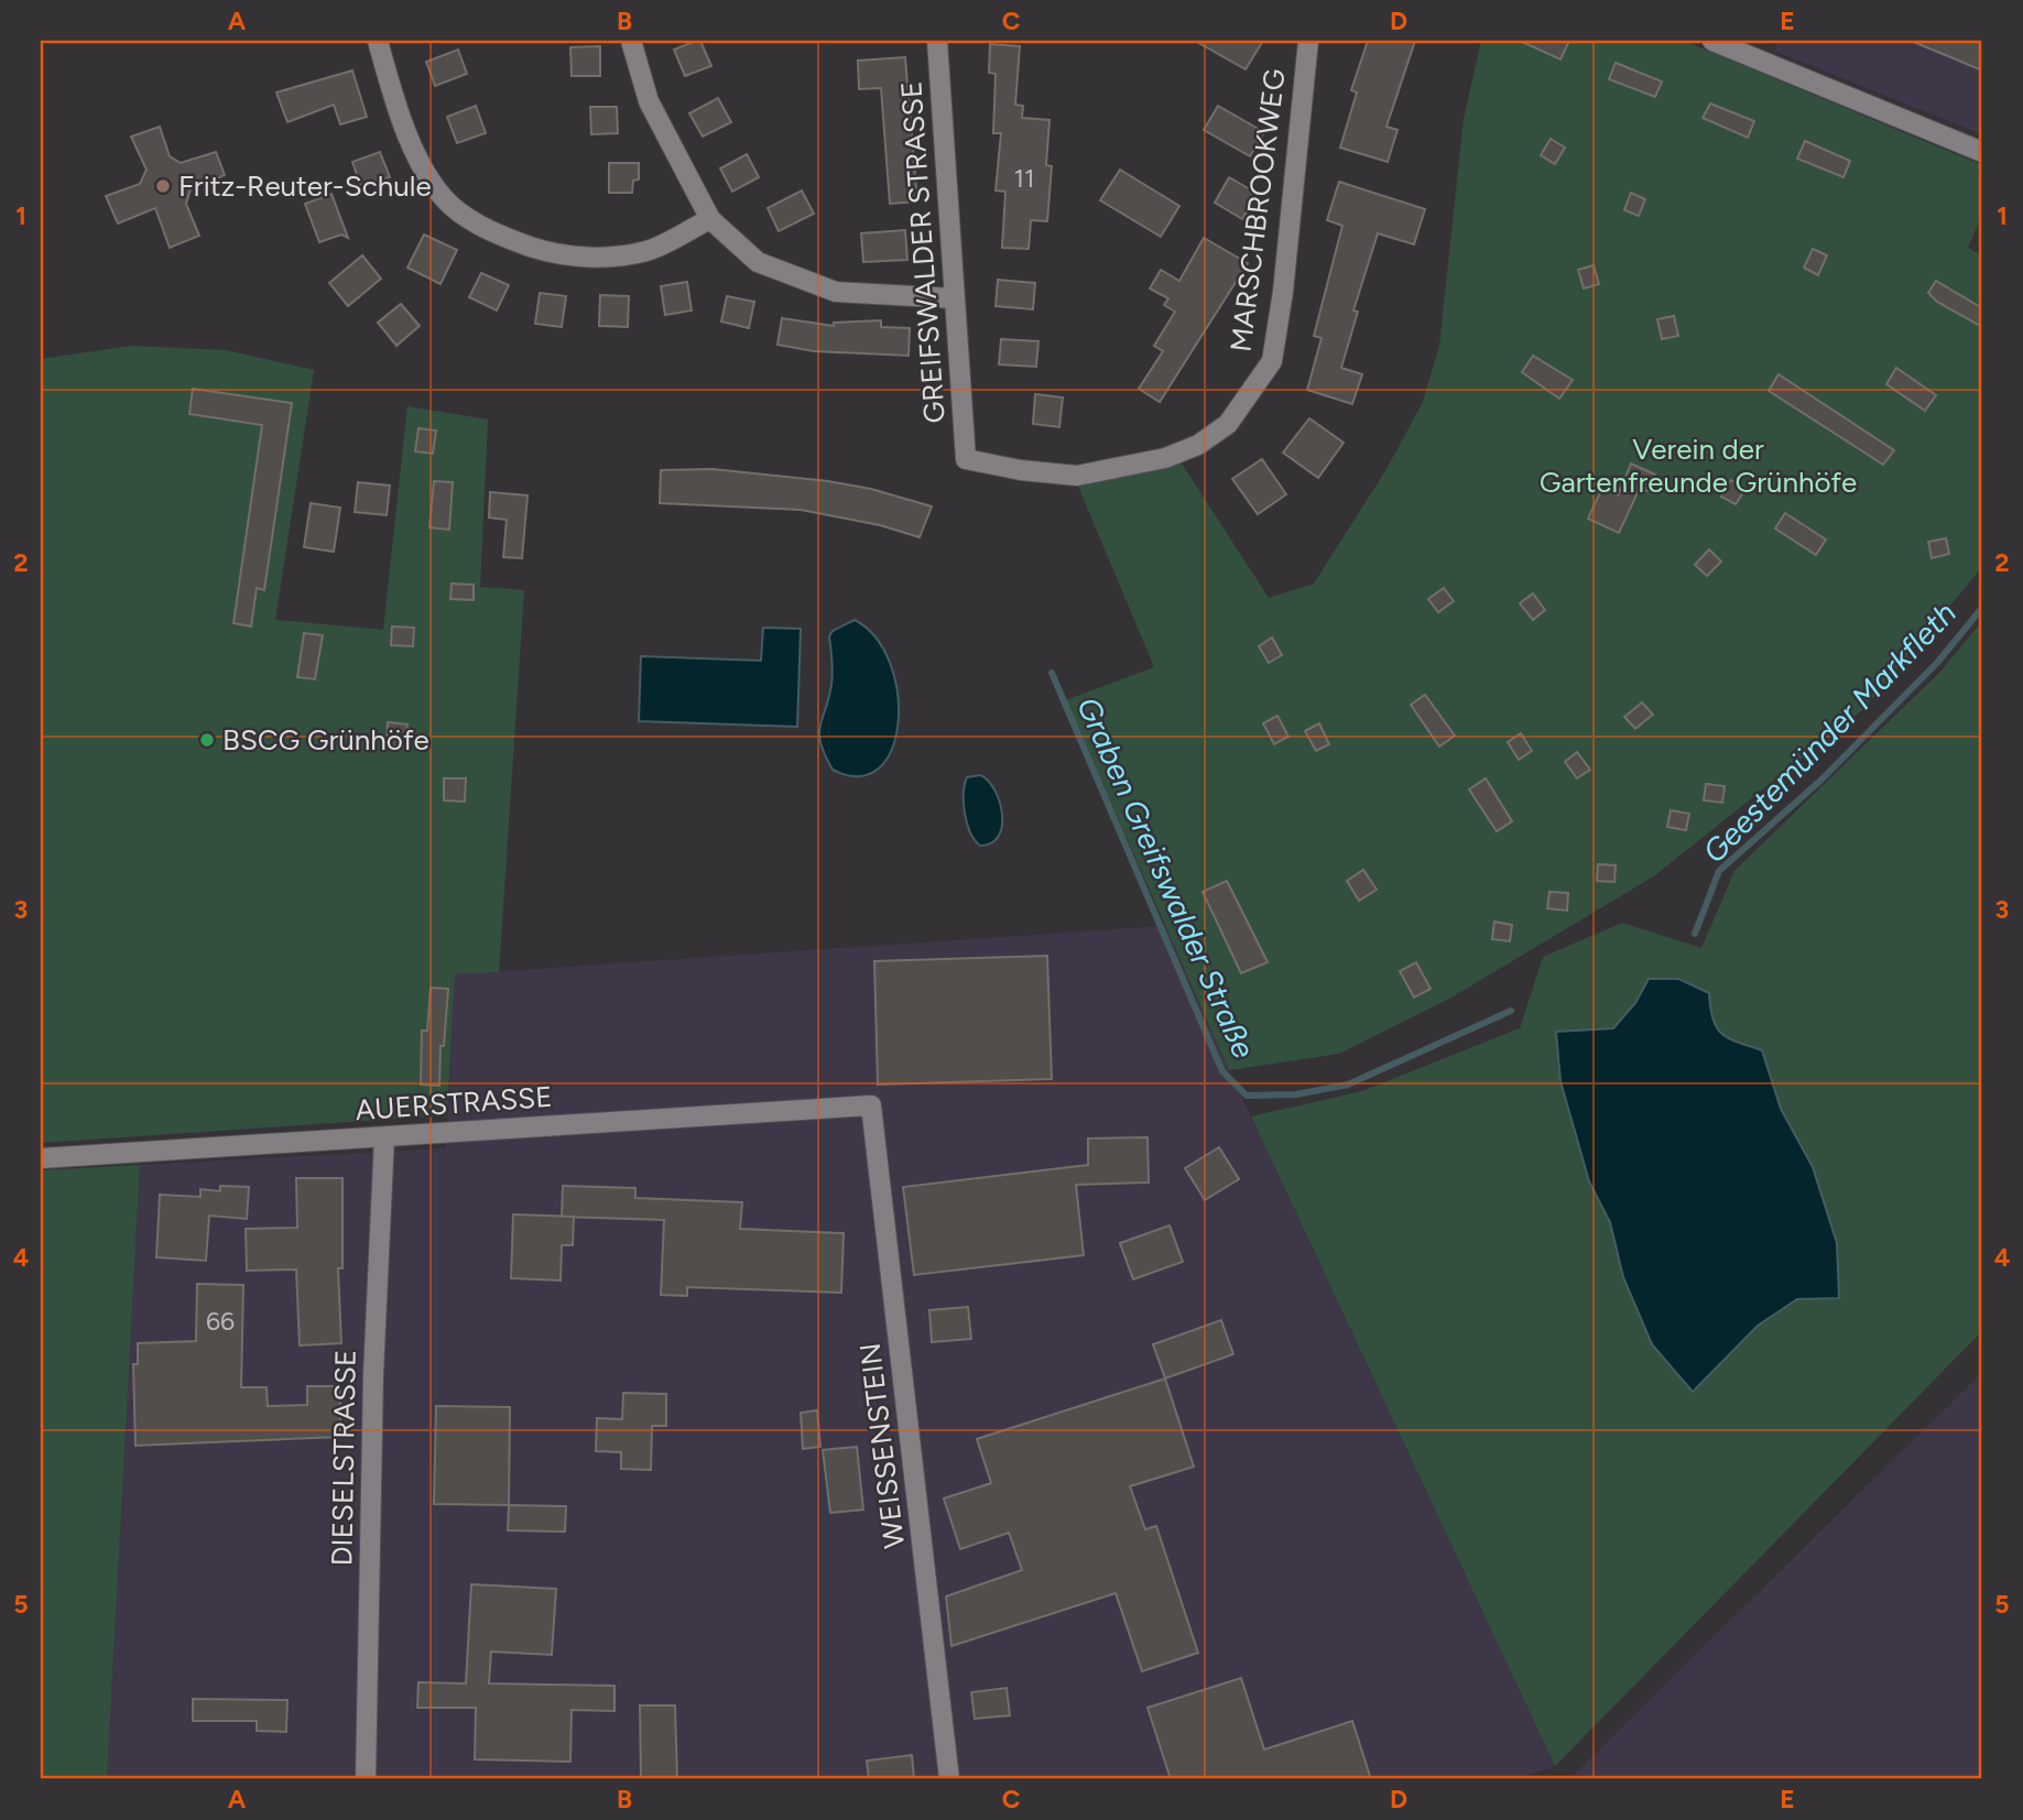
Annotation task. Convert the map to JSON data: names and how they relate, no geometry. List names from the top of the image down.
{
  "streets": {
    "street": [
      "MARSCHBROOKWEG",
      "GREIFSWALDER STRASSE",
      "AUERSTRASSE",
      "WEISSENSTEIN",
      "DIESELSTRASSE"
    ]
  },
  "crossings": [
    ["MARSCHBROOKWEG", "GREIFSWALDER STRASSE"],
    ["AUERSTRASSE", "WEISSENSTEIN"],
    ["AUERSTRASSE", "DIESELSTRASSE"]
  ],
  "water": ["Geestemünder Markfleth", "Graben Greifswalder Straße"],
  "parks": ["Verein der Gartenfreunde Grünhöfe"],
  "places": ["Fritz-Reuter-Schule", "BSCG Grünhöfe"],
  "house_numbers": ["11", "66"],
  "grid": {
    "columns": [
      "A",
      "B",
      "C",
      "D",
      "E"
    ],
    "rows": [
      "1",
      "2",
      "3",
      "4",
      "5"
    ]
  }
}
